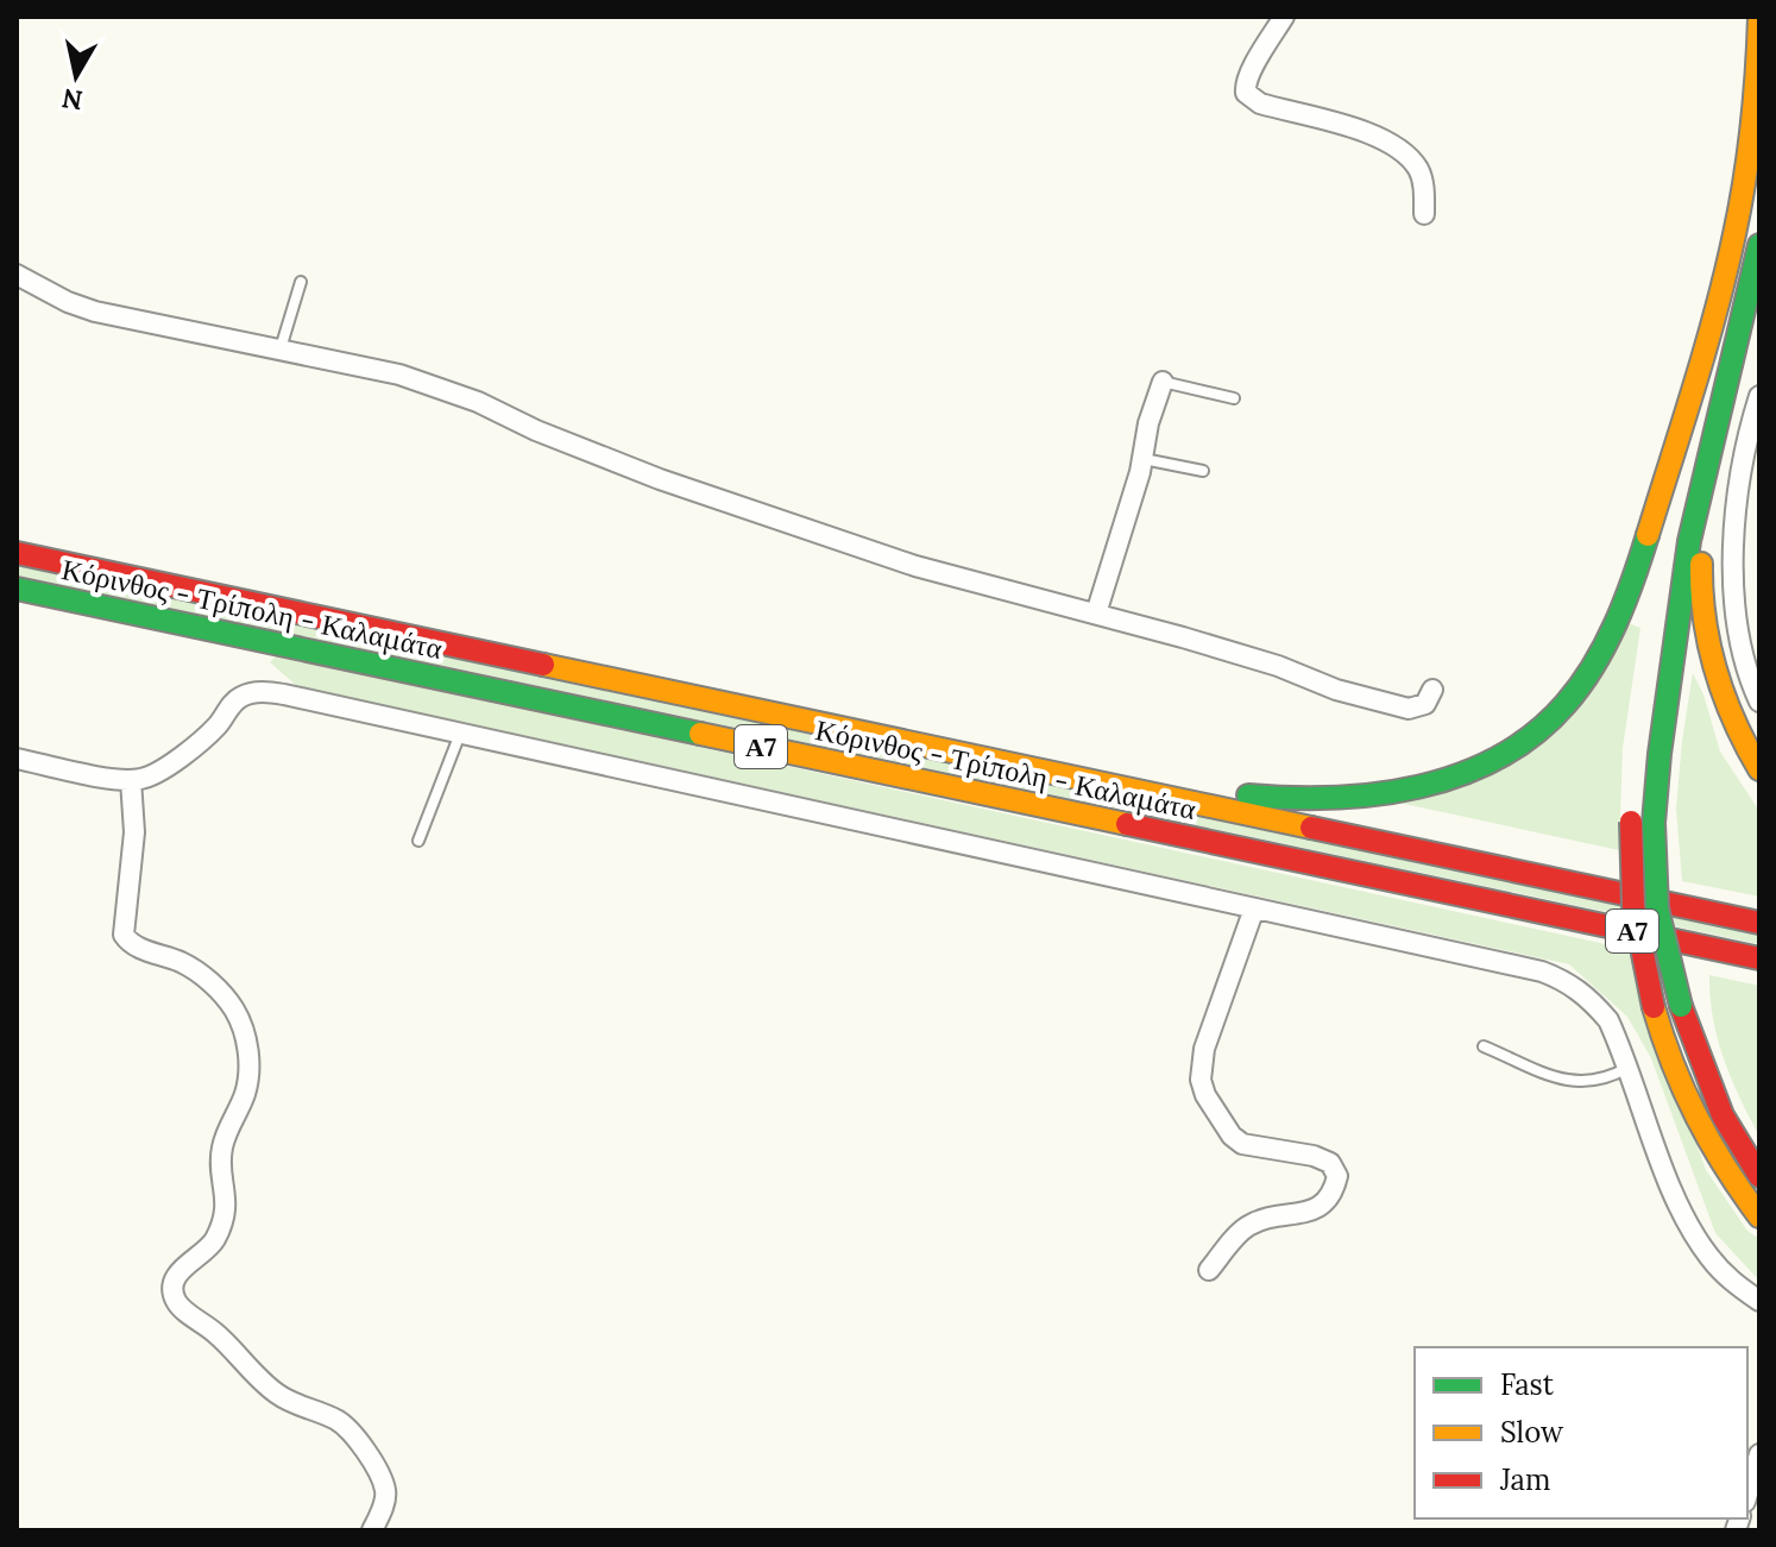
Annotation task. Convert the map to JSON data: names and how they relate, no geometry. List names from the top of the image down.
{
  "streets": {
    "highway": ["Κόρινθος - Τρίπολη - Καλαμάτα", "Α7"]
  },
  "legend": ["Fast", "Slow", "Jam"],
  "north": "bottom"
}
